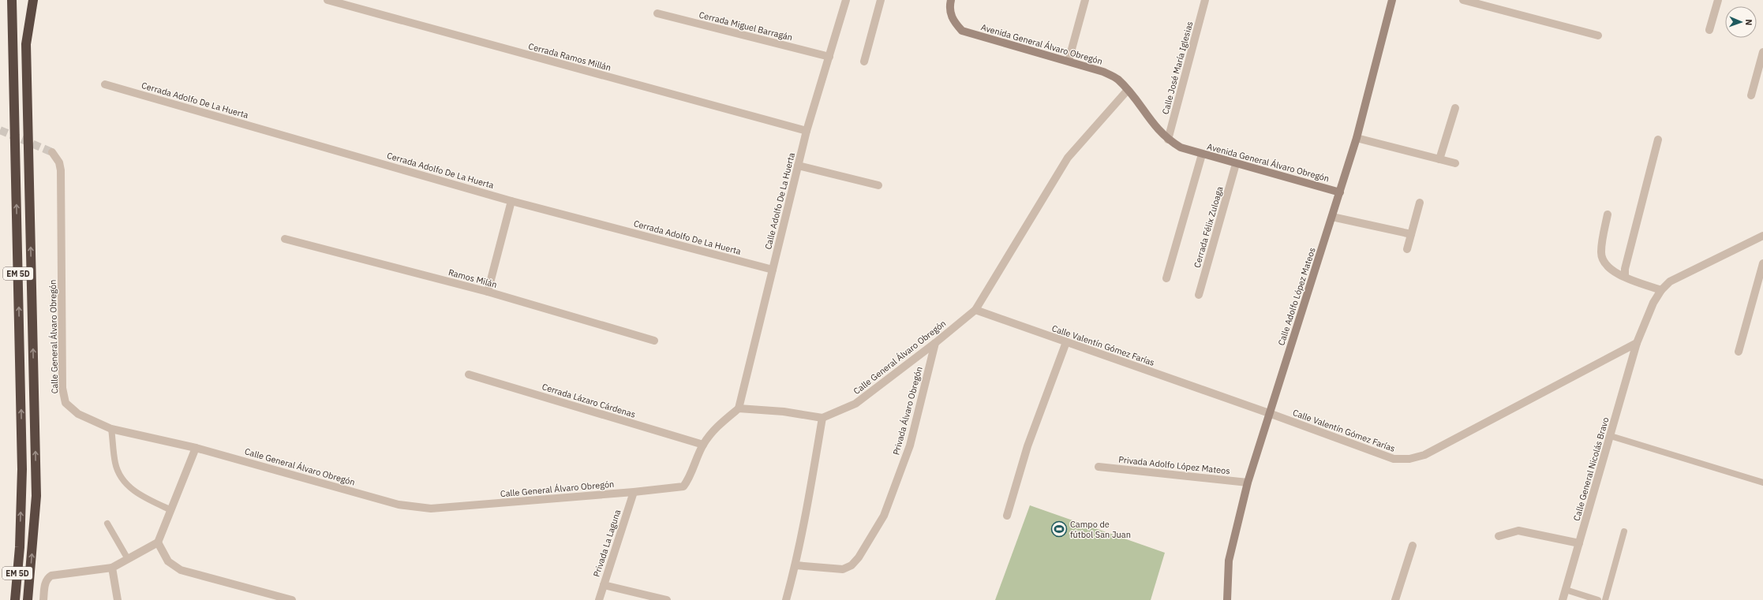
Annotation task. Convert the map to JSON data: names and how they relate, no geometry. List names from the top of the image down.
{
  "streets": {
    "highway": ["EM 5D"],
    "main road": ["Avenida General Álvaro Obregón", "Calle Adolfo López Mateos"],
    "street": [
      "Cerrada Miguel Barragán",
      "Cerrada Ramos Millán",
      "Calle José María Iglesias",
      "Cerrada Adolfo De La Huerta",
      "Calle Adolfo De La Huerta",
      "Cerrada Félix Zuloaga",
      "Ramos Milán",
      "Calle General Álvaro Obregón",
      "Calle Valentín Gómez Farías",
      "Cerrada Lázaro Cárdenas",
      "Privada Álvaro Obregón",
      "Privada Adolfo López Mateos",
      "Calle General Nicolás Bravo",
      "Privada La Laguna"
    ]
  },
  "crossings": [
    ["Cerrada Miguel Barragán", "Calle Adolfo De La Huerta"],
    ["Avenida General Álvaro Obregón", "Calle José María Iglesias"],
    ["Avenida General Álvaro Obregón", "Cerrada Félix Zuloaga"],
    ["Avenida General Álvaro Obregón", "Calle Adolfo López Mateos"],
    ["Avenida General Álvaro Obregón", "Calle General Álvaro Obregón"],
    ["Cerrada Ramos Millán", "Calle Adolfo De La Huerta"],
    ["Cerrada Adolfo De La Huerta", "Calle Adolfo De La Huerta"],
    ["Calle Adolfo De La Huerta", "Calle General Álvaro Obregón"],
    ["Calle Adolfo López Mateos", "Calle Valentín Gómez Farías"],
    ["Calle Adolfo López Mateos", "Privada Adolfo López Mateos"],
    ["Calle General Álvaro Obregón", "Calle Valentín Gómez Farías"],
    ["Calle General Álvaro Obregón", "Cerrada Lázaro Cárdenas"],
    ["Calle General Álvaro Obregón", "Privada Álvaro Obregón"],
    ["Calle General Álvaro Obregón", "Privada La Laguna"],
    ["Calle Valentín Gómez Farías", "Calle General Nicolás Bravo"]
  ],
  "places": {
    "sports": ["Campo de fútbol San Juan"]
  },
  "north": "right"
}
